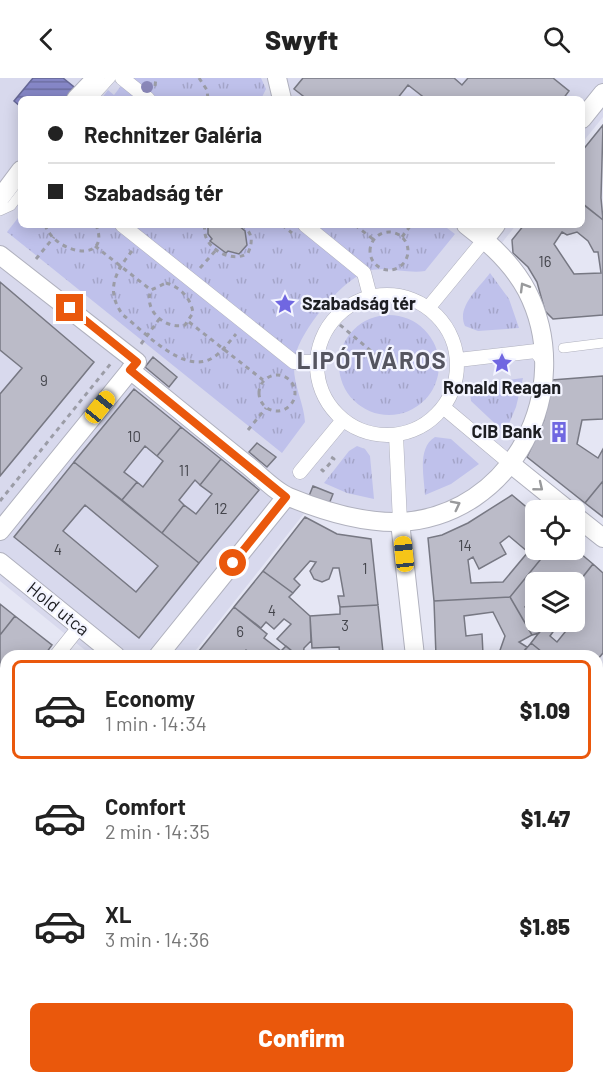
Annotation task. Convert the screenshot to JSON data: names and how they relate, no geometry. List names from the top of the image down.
{
  "streets": {
    "street": ["Hold utca"]
  },
  "districts": ["LIPÓTVÁROS"],
  "places": {
    "place": ["Szabadság tér", "Ronald Reagan"],
    "building": ["CIB Bank"]
  },
  "house_numbers": [
    "16",
    "9",
    "10",
    "11",
    "12",
    "14",
    "4",
    "1",
    "4",
    "3",
    "6"
  ],
  "page": {
    "header": "Swyft",
    "banner": ["Rechnitzer Galéria", "Szabadság tér"],
    "list": [
      {
        "name": "Economy",
        "note": "1 min · 14:34",
        "value": "$1.09"
      },
      {
        "name": "Comfort",
        "note": "2 min · 14:35",
        "value": "$1.47"
      },
      {
        "name": "XL",
        "note": "3 min · 14:36",
        "value": "$1.85"
      }
    ],
    "buttons": "Confirm"
  }
}
